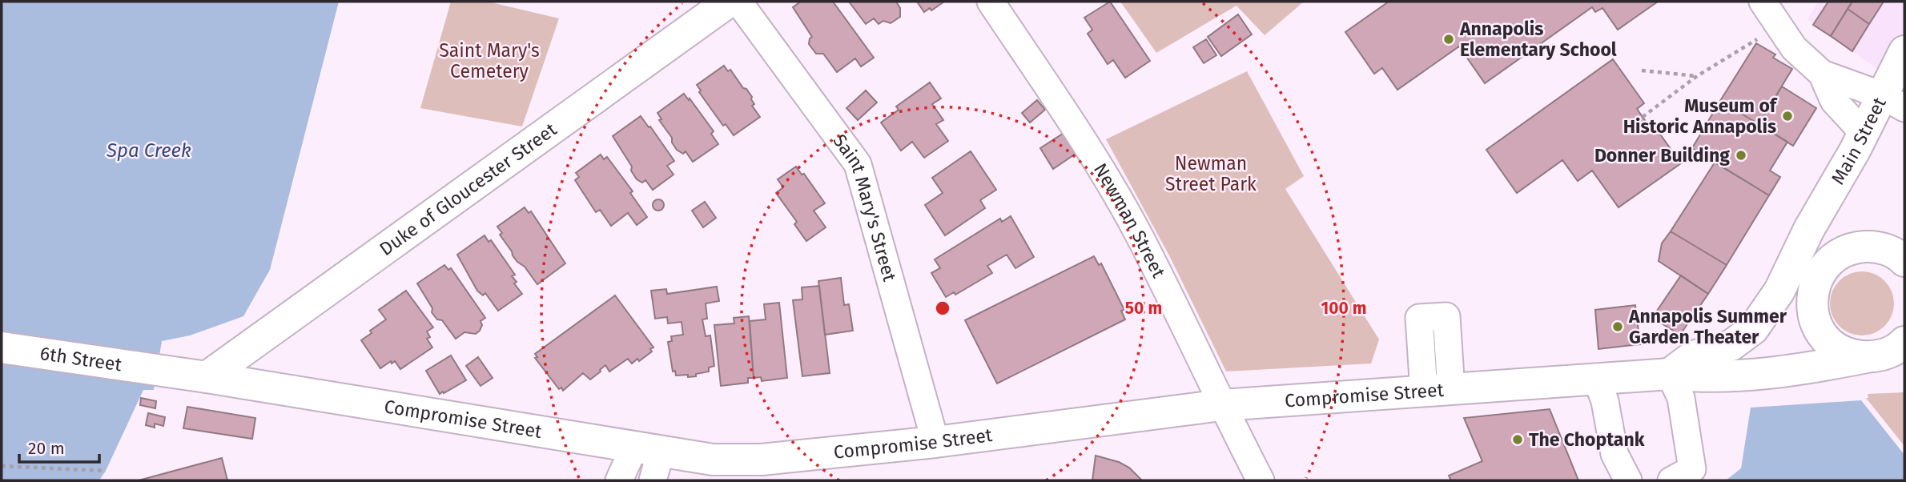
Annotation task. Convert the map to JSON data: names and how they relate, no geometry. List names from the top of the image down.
{
  "streets": {
    "main road": [
      "Main Street",
      "Duke of Gloucester Street",
      "6th Street",
      "Compromise Street"
    ],
    "street": ["Saint Mary's Street", "Newman Street"]
  },
  "crossings": [
    ["Duke of Gloucester Street", "Compromise Street"],
    ["Saint Mary's Street", "Compromise Street"],
    ["Newman Street", "Compromise Street"],
    ["6th Street", "Compromise Street"]
  ],
  "water": ["Spa Creek"],
  "parks": ["Saint Mary's Cemetery", "Newman Street Park"],
  "places": [
    "Annapolis Elementary School",
    "Museum of Historic Annapolis",
    "Donner Building",
    "Annapolis Summer Garden Theater",
    "The Choptank"
  ],
  "scale_bar": "20 m",
  "rings": ["50 m", "100 m"]
}
